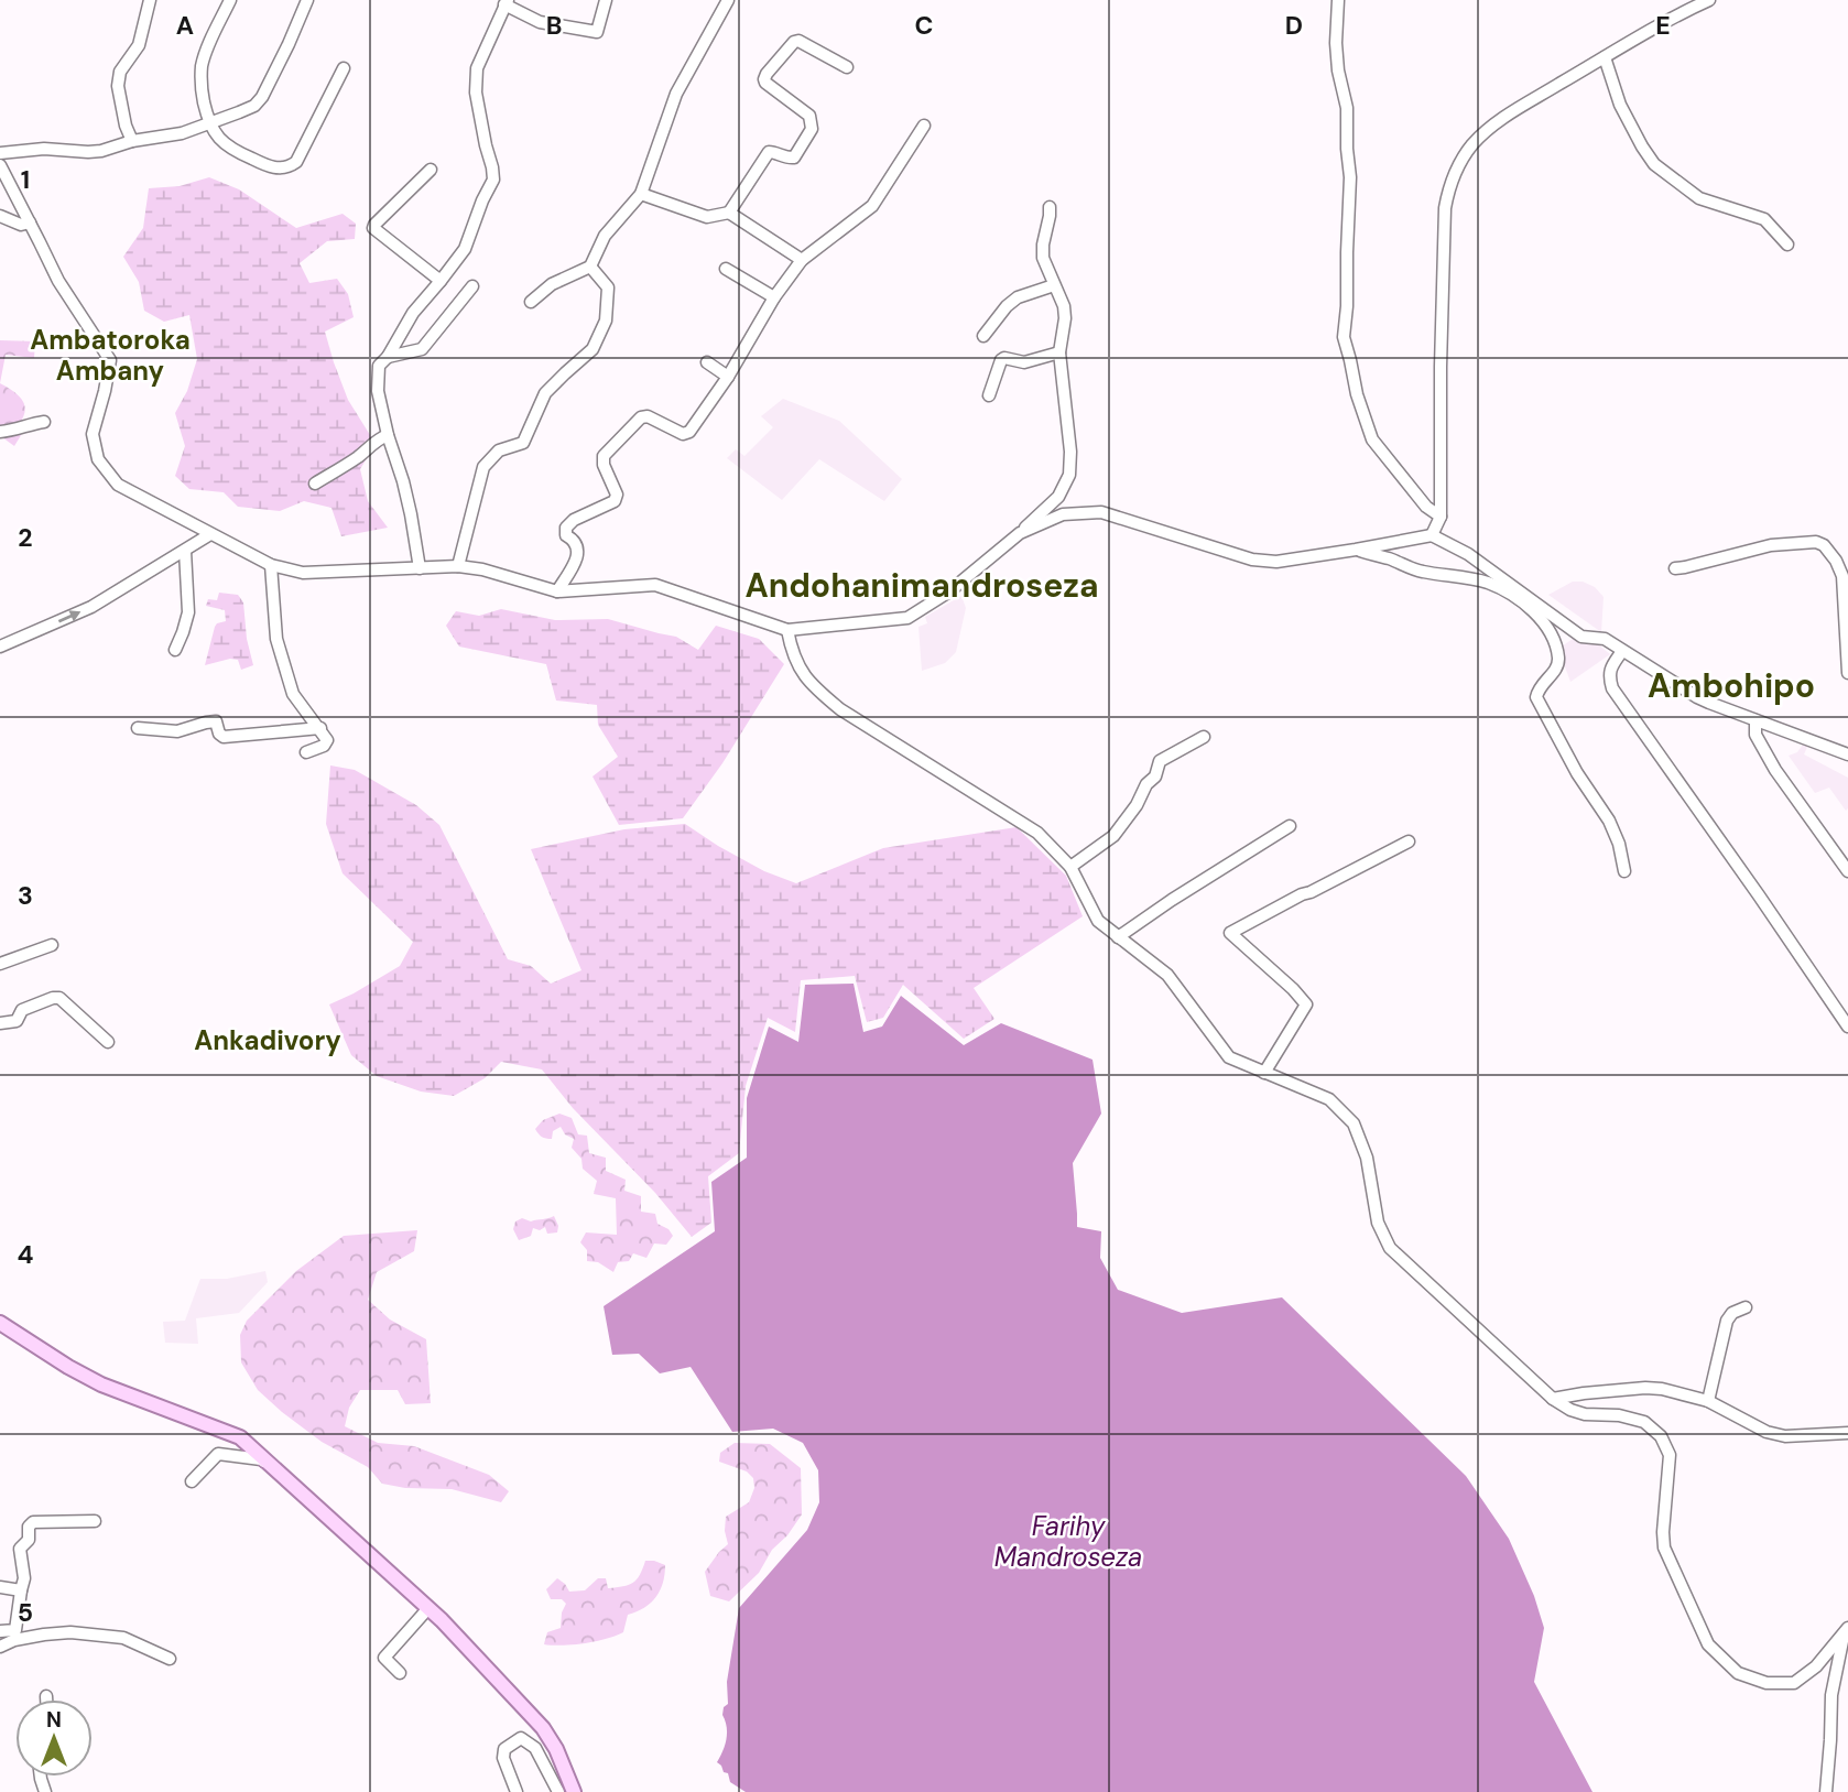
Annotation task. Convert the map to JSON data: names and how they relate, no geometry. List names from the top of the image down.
{
  "districts": [
    "Ambatoroka Ambany",
    "Andohanimandroseza",
    "Ambohipo",
    "Ankadivory"
  ],
  "water": ["Farihy Mandroseza"],
  "north": "top",
  "grid": {
    "columns": [
      "A",
      "B",
      "C",
      "D",
      "E"
    ],
    "rows": [
      "1",
      "2",
      "3",
      "4",
      "5"
    ]
  }
}
